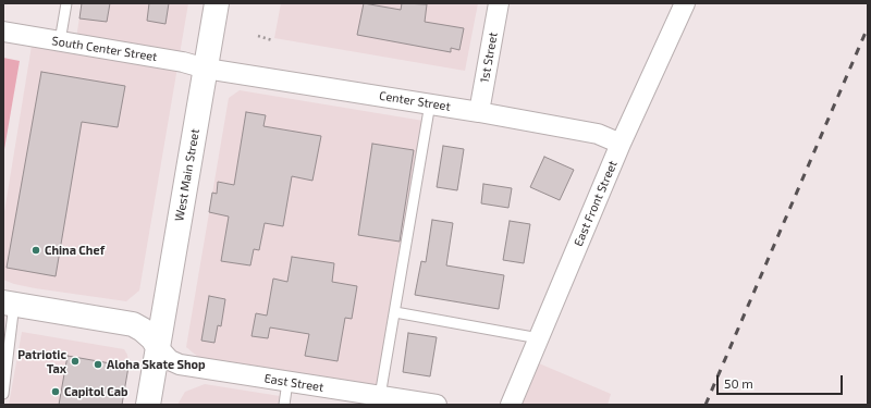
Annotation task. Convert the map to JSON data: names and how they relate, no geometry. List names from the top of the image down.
{
  "streets": {
    "main road": ["West Main Street"],
    "street": [
      "South Center Street",
      "1st Street",
      "Center Street",
      "East Front Street",
      "East Street"
    ]
  },
  "crossings": [
    ["South Center Street", "Center Street"],
    ["South Center Street", "West Main Street"],
    ["1st Street", "Center Street"],
    ["Center Street", "West Main Street"],
    ["Center Street", "East Front Street"],
    ["West Main Street", "East Street"]
  ],
  "places": [
    "China Chef",
    "Patriotic Tax",
    "Aloha Skate Shop",
    "Capitol Cab"
  ],
  "scale_bar": "50 m"
}
